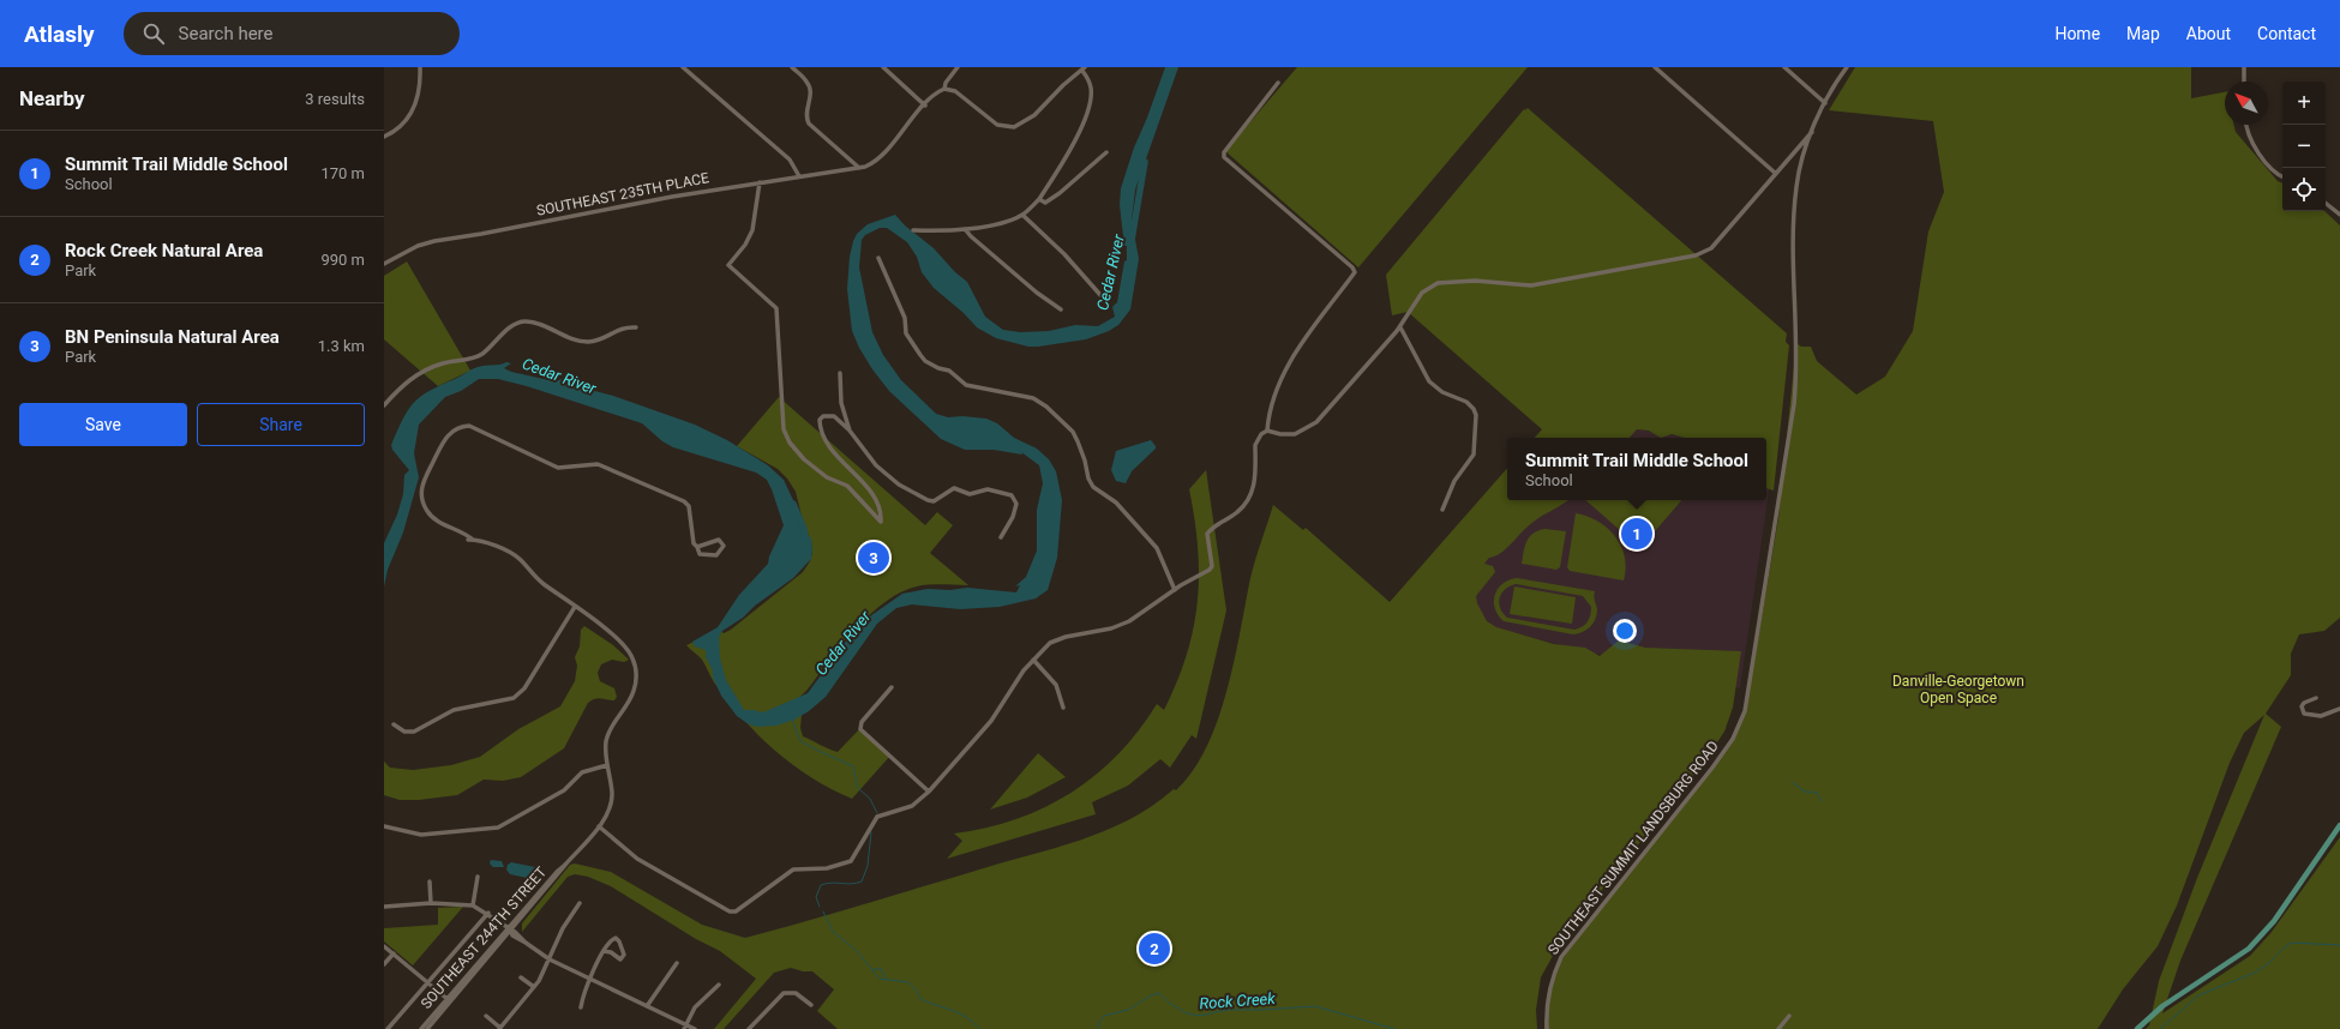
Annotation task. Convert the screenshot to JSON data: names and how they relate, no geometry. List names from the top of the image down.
{
  "streets": {
    "street": ["SOUTHEAST 235TH PLACE", "SOUTHEAST SUMMIT LANDSBURG ROAD", "SOUTHEAST 244TH STREET"]
  },
  "water": ["Cedar River", "Rock Creek"],
  "parks": ["Danville-Georgetown Open Space"],
  "north": "top left",
  "page": {
    "header": "Atlasly",
    "search": "Search here",
    "nav": [
      "Home",
      "Map",
      "About",
      "Contact"
    ],
    "heading": ["Nearby", "3 results"],
    "map_buttons": ["+", "−"],
    "list": [
      {
        "mark": "1",
        "name": "Summit Trail Middle School",
        "note": "School",
        "value": "170 m"
      },
      {
        "mark": "2",
        "name": "Rock Creek Natural Area",
        "note": "Park",
        "value": "990 m"
      },
      {
        "mark": "3",
        "name": "BN Peninsula Natural Area",
        "note": "Park",
        "value": "1.3 km"
      }
    ],
    "buttons": ["Save", "Share"],
    "popup": ["Summit Trail Middle School", "School"],
    "pins": ["1", "3", "2"]
  }
}
